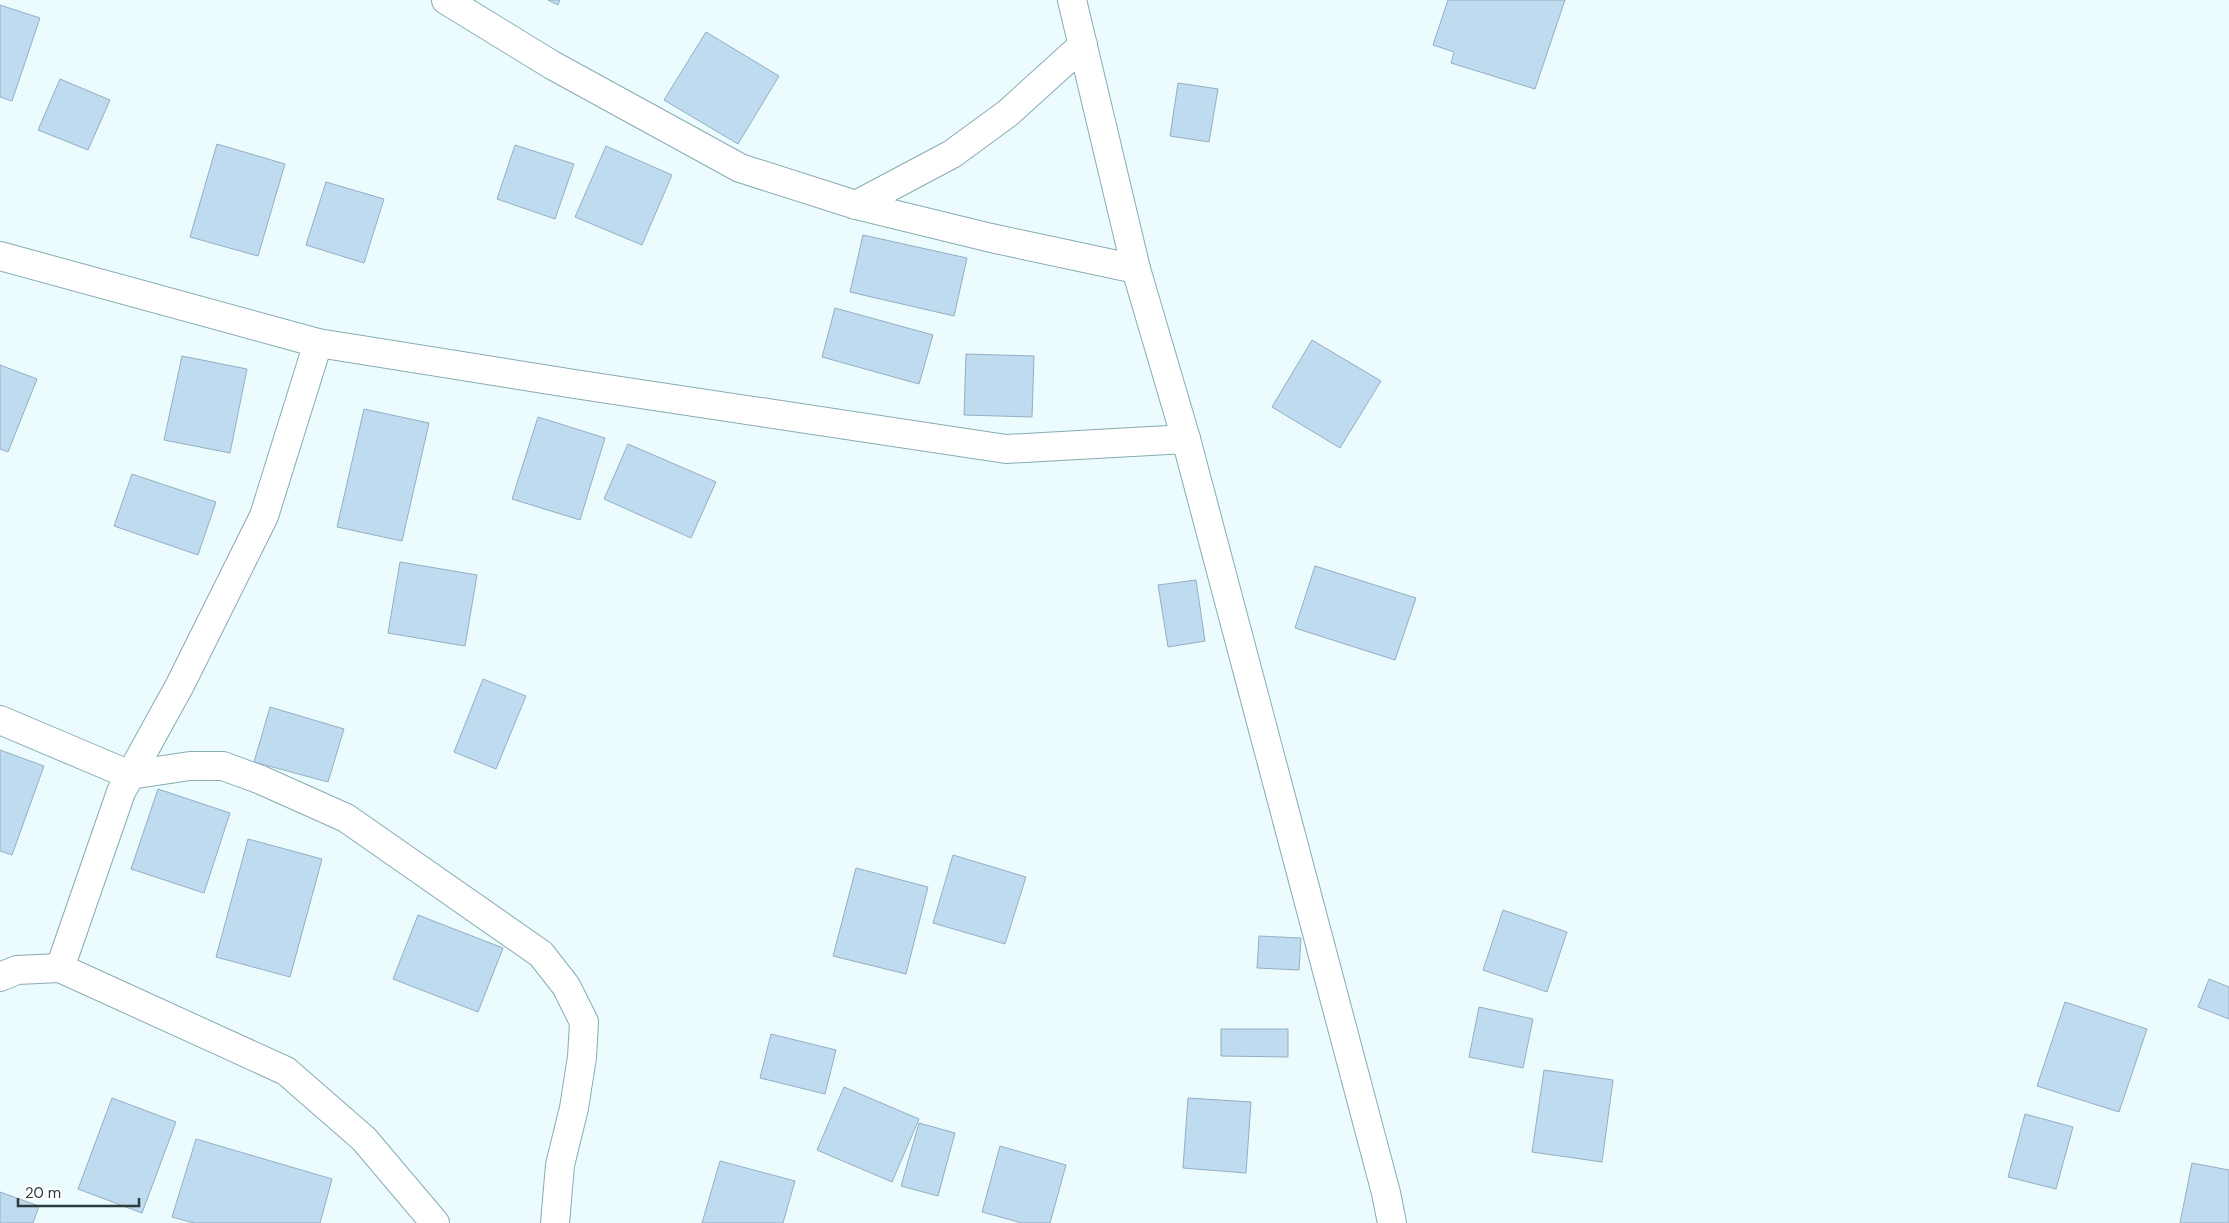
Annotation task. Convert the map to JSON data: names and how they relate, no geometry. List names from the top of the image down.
{
  "scale_bar": "20 m"
}
